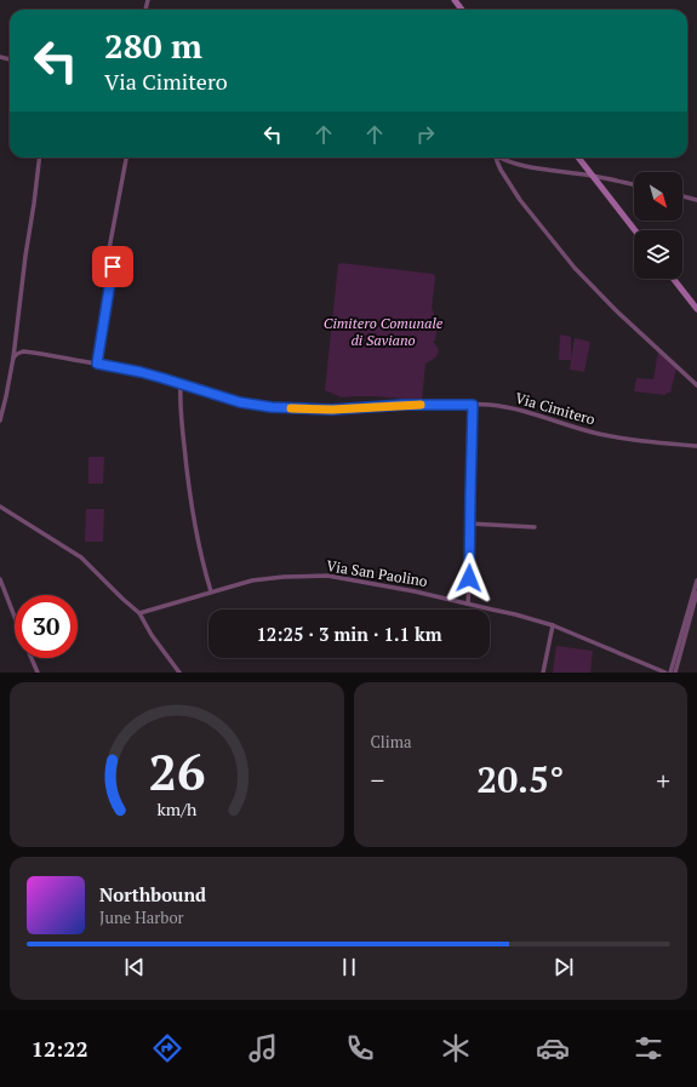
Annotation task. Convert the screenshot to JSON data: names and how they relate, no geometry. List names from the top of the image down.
{
  "streets": {
    "street": ["Via Cimitero", "Via San Paolino"]
  },
  "parks": ["Cimitero Comunale di Saviano"],
  "north": "bottom right",
  "page": {
    "turn": ["280 m", "Via Cimitero"],
    "limit": "30",
    "trip": "12:25 · 3 min · 1.1 km",
    "tile": "Clima",
    "heat": ["−", "20.5°", "+"],
    "song": ["Northbound", "June Harbor"],
    "tabs": "12:22",
    "gauge": ["26", "km/h"]
  }
}
